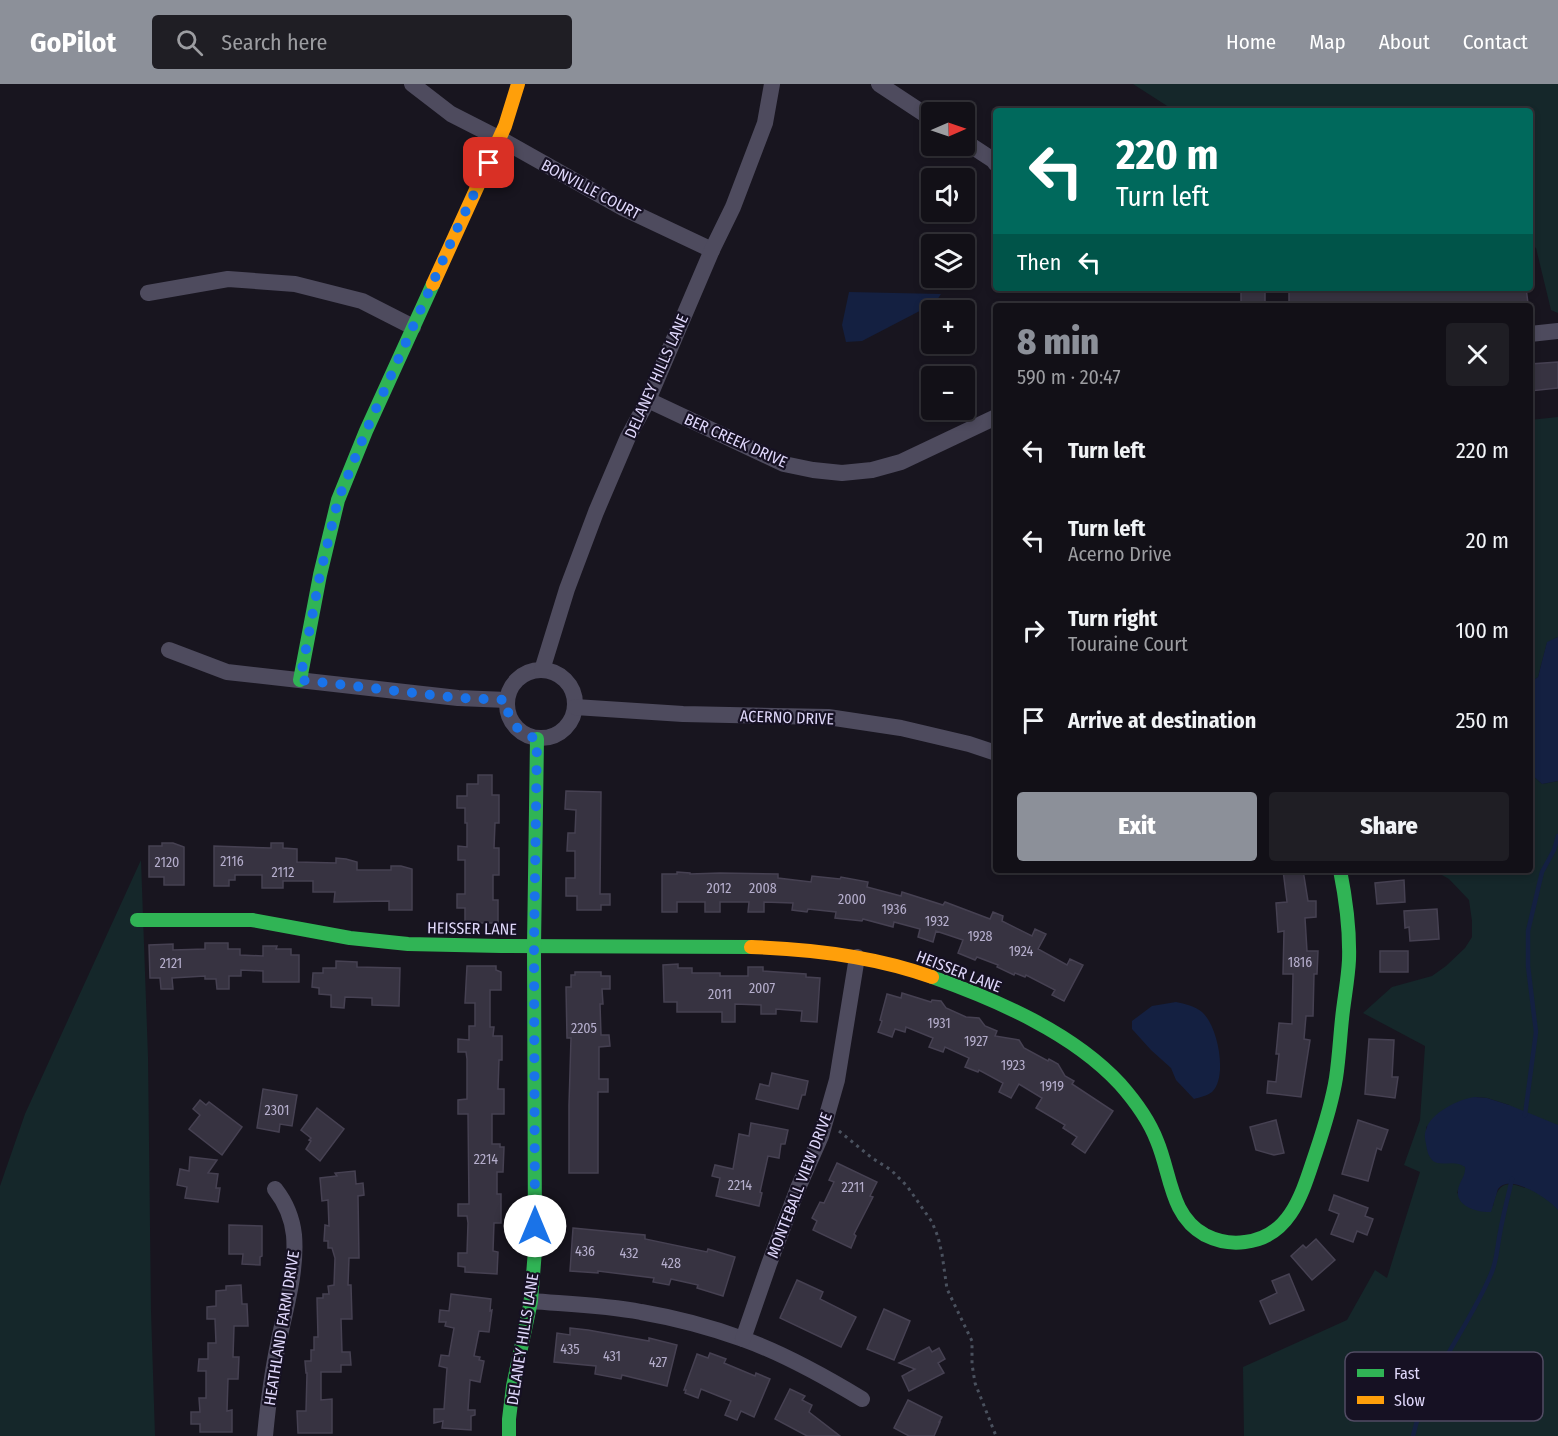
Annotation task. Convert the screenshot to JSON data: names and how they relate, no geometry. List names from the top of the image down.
{
  "streets": {
    "street": [
      "BONVILLE COURT",
      "DELANEY HILLS LANE",
      "BER CREEK DRIVE",
      "ACERNO DRIVE",
      "HEISSER LANE",
      "MONTEBALL VIEW DRIVE",
      "HEATHLAND FARM DRIVE"
    ]
  },
  "crossings": [
    ["BONVILLE COURT", "DELANEY HILLS LANE"],
    ["DELANEY HILLS LANE", "BER CREEK DRIVE"],
    ["DELANEY HILLS LANE", "ACERNO DRIVE"],
    ["DELANEY HILLS LANE", "HEISSER LANE"],
    ["HEISSER LANE", "MONTEBALL VIEW DRIVE"]
  ],
  "house_numbers": [
    "2116",
    "2120",
    "2112",
    "2012",
    "2008",
    "2000",
    "1936",
    "1932",
    "1928",
    "1924",
    "1816",
    "2121",
    "2007",
    "2011",
    "1931",
    "2205",
    "1927",
    "1923",
    "1919",
    "2301",
    "2214",
    "2214",
    "2211",
    "436",
    "432",
    "428",
    "435",
    "431",
    "427"
  ],
  "legend": ["Fast", "Slow"],
  "north": "right",
  "page": {
    "header": "GoPilot",
    "search": "Search here",
    "nav": [
      "Home",
      "Map",
      "About",
      "Contact"
    ],
    "map_buttons": ["+", "−"],
    "turn": ["220 m", "Turn left"],
    "then": "Then",
    "heading": ["8 min", "590 m · 20:47"],
    "list": [
      {
        "name": "Turn left",
        "value": "220 m"
      },
      {
        "name": "Turn left",
        "note": "Acerno Drive",
        "value": "20 m"
      },
      {
        "name": "Turn right",
        "note": "Touraine Court",
        "value": "100 m"
      },
      {
        "name": "Arrive at destination",
        "value": "250 m"
      }
    ],
    "buttons": ["Exit", "Share"]
  }
}
